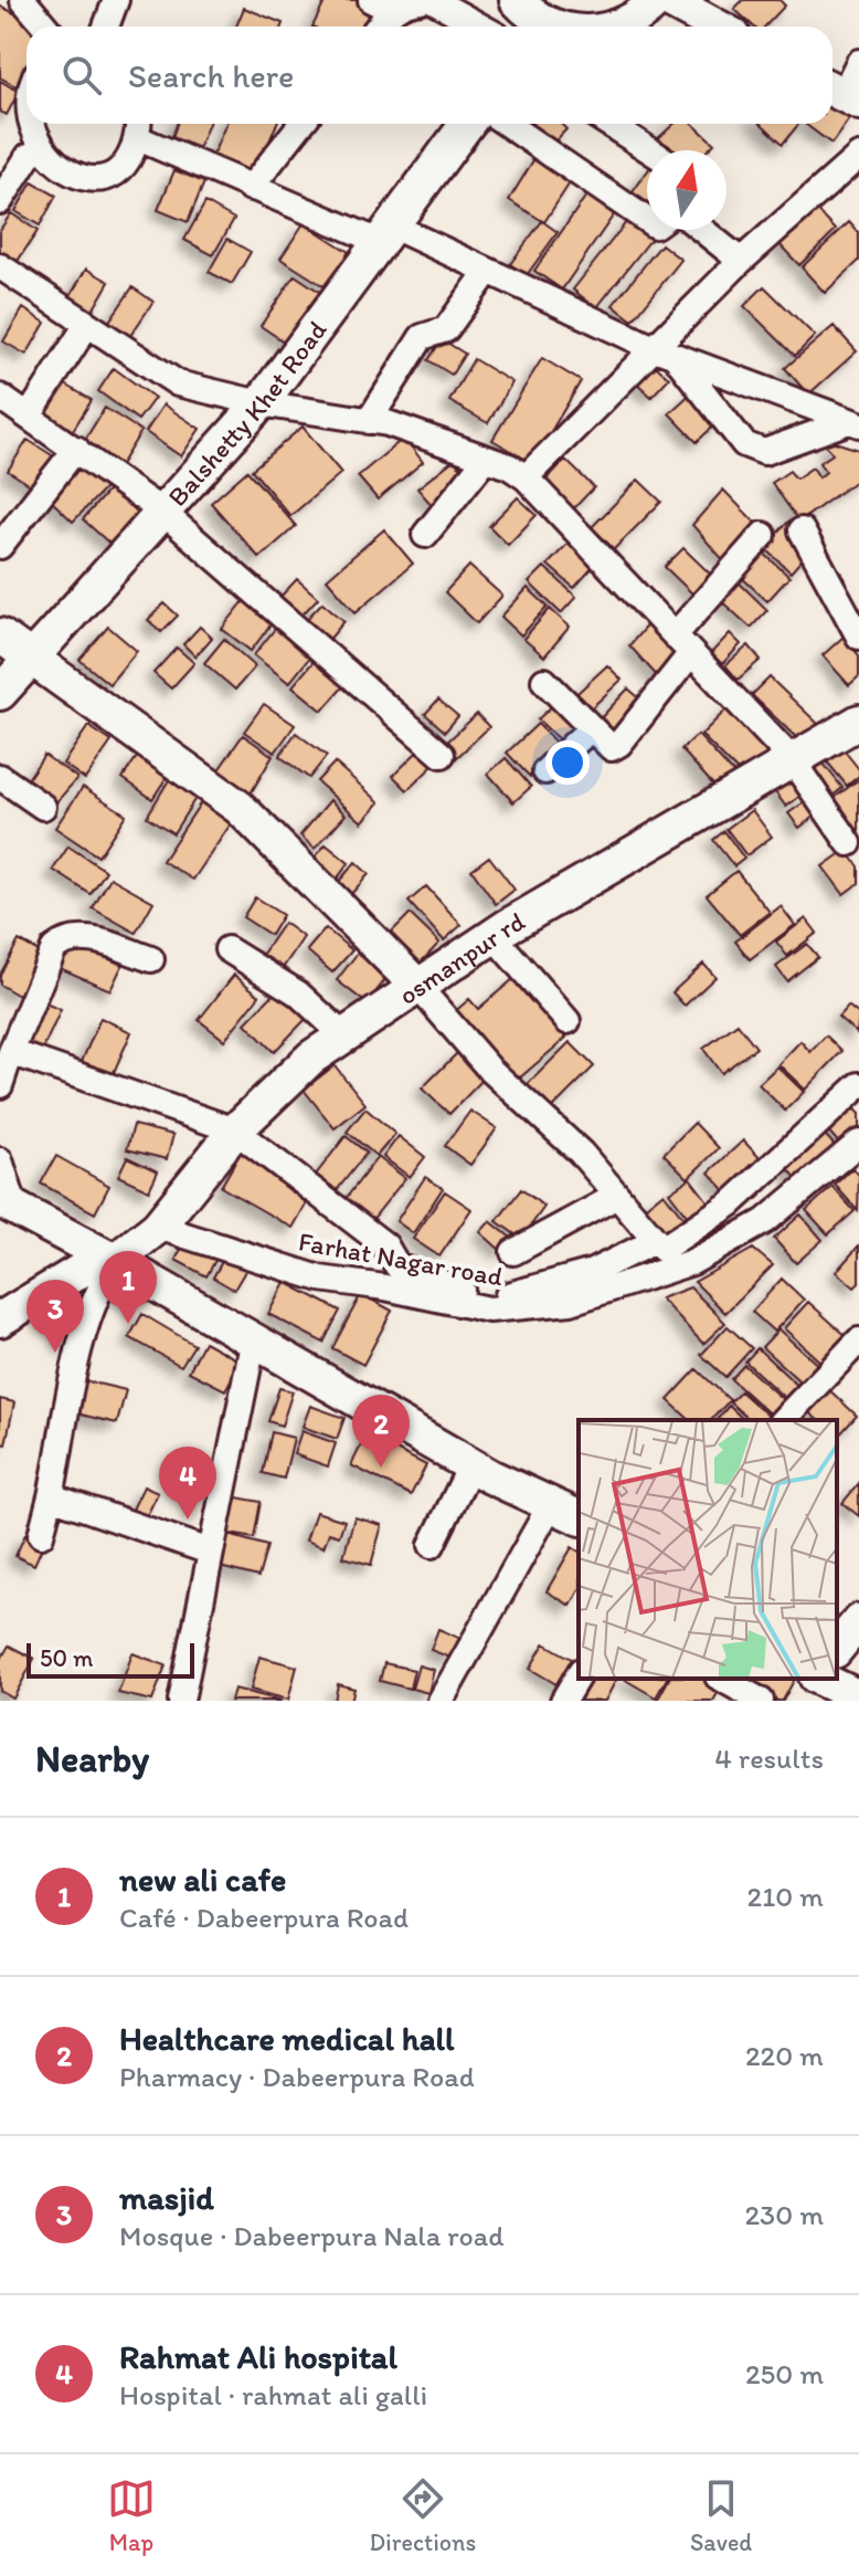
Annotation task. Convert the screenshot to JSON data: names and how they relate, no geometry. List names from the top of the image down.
{
  "streets": {
    "street": ["Balshetty Khet Road", "osmanpur rd", "Farhat Nagar road"]
  },
  "crossings": [
    ["osmanpur rd", "Farhat Nagar road"]
  ],
  "scale_bar": "50 m",
  "north": "top",
  "page": {
    "search": "Search here",
    "pins": [
      "1",
      "3",
      "2",
      "4"
    ],
    "scale": "50 m",
    "heading": ["Nearby", "4 results"],
    "list": [
      {
        "mark": "1",
        "name": "new ali cafe",
        "note": "Café · Dabeerpura Road",
        "value": "210 m"
      },
      {
        "mark": "2",
        "name": "Healthcare medical hall",
        "note": "Pharmacy · Dabeerpura Road",
        "value": "220 m"
      },
      {
        "mark": "3",
        "name": "masjid",
        "note": "Mosque · Dabeerpura Nala road",
        "value": "230 m"
      },
      {
        "mark": "4",
        "name": "Rahmat Ali hospital",
        "note": "Hospital · rahmat ali galli",
        "value": "250 m"
      }
    ],
    "nav": ["Map", "Directions", "Saved"]
  }
}
